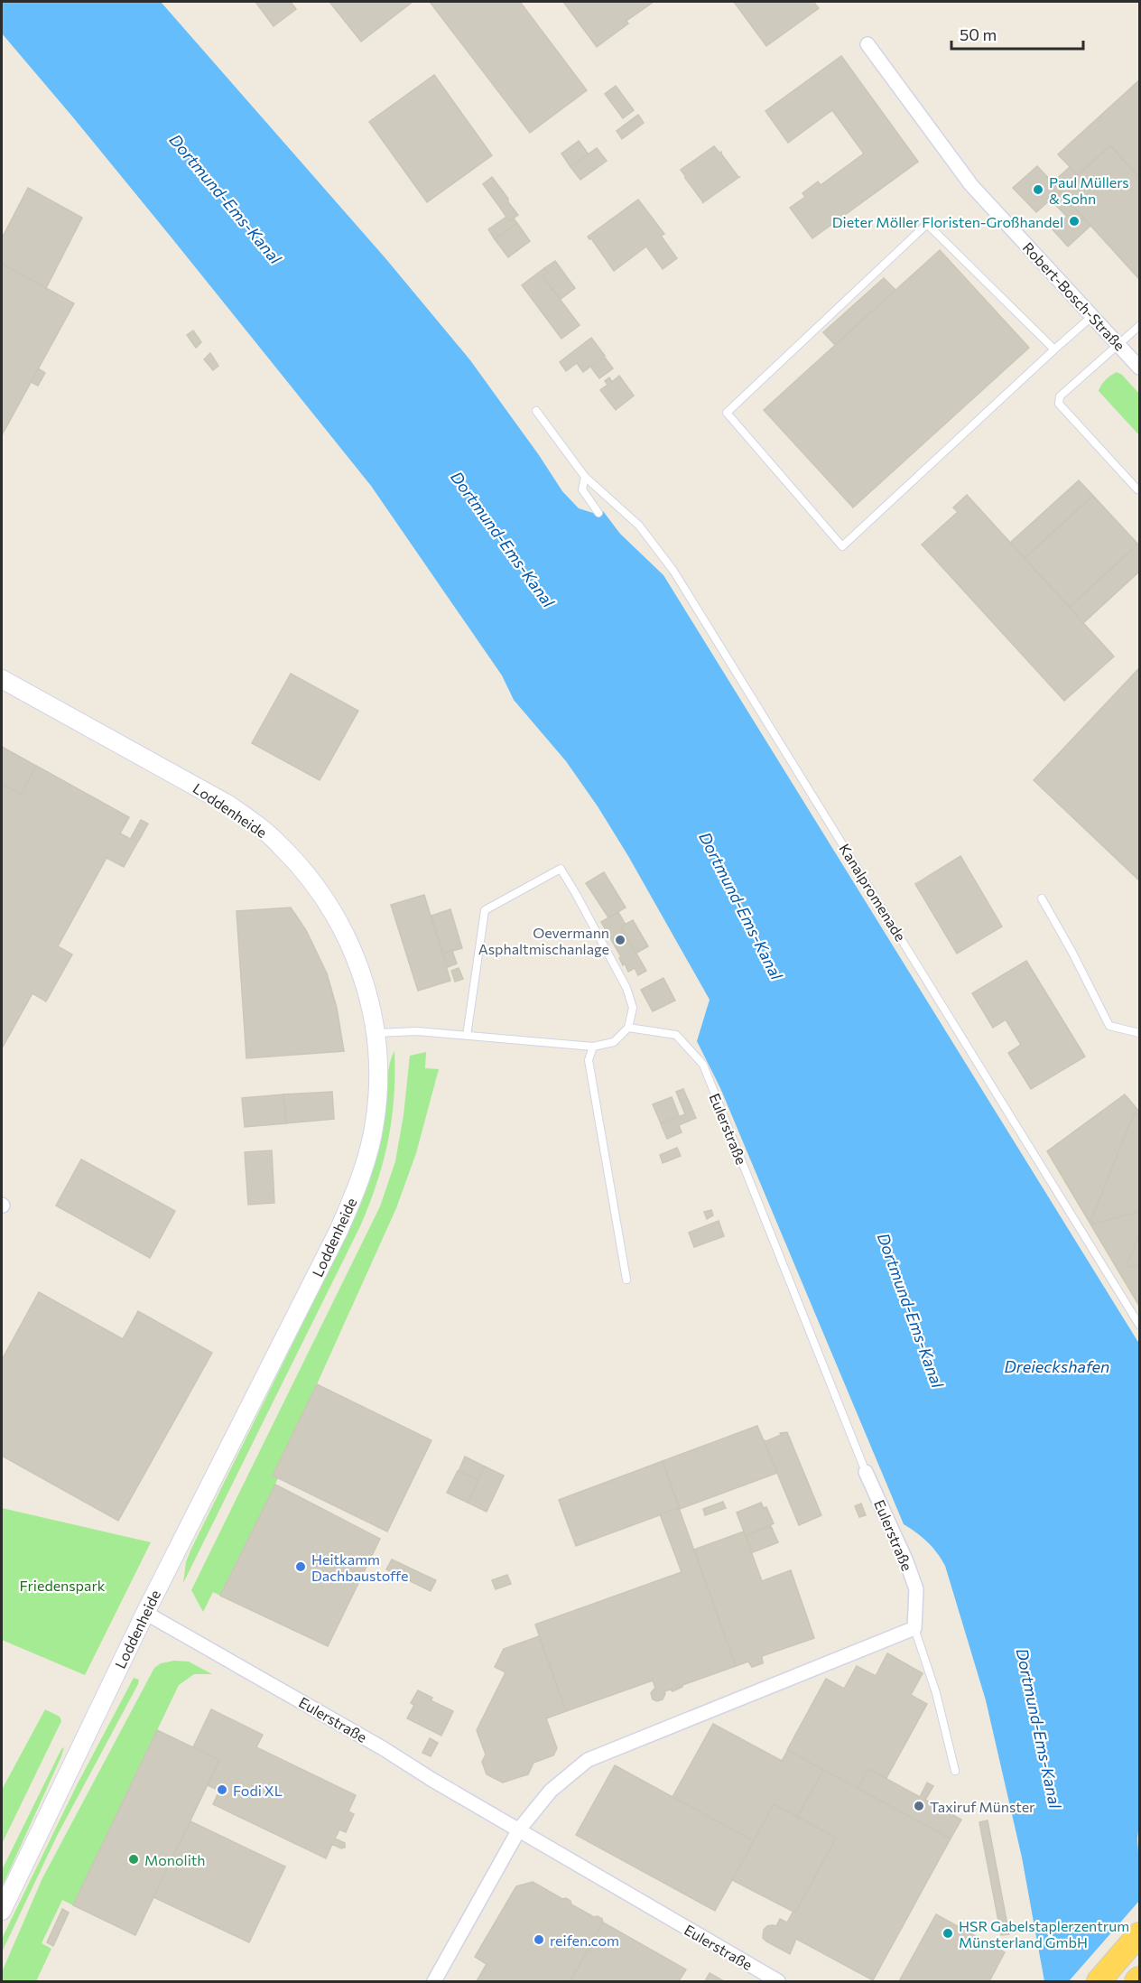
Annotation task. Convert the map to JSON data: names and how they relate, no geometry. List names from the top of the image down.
{
  "streets": {
    "street": ["Robert-Bosch-Straße", "Loddenheide", "Eulerstraße"],
    "lane": ["Kanalpromenade"]
  },
  "crossings": [
    ["Loddenheide", "Eulerstraße"]
  ],
  "water": ["Dortmund-Ems-Kanal", "Dreieckshafen"],
  "parks": ["Friedenspark"],
  "places": [
    "Paul Müllers & Sohn",
    "Dieter Möller Floristen-Großhandel",
    "Oevermann Asphaltmischanlage",
    "Heitkamm Dachbaustoffe",
    "Fodi XL",
    "Taxiruf Münster",
    "Monolith",
    "HSR Gabelstaplerzentrum Münsterland GmbH",
    "reifen.com"
  ],
  "scale_bar": "50 m"
}
